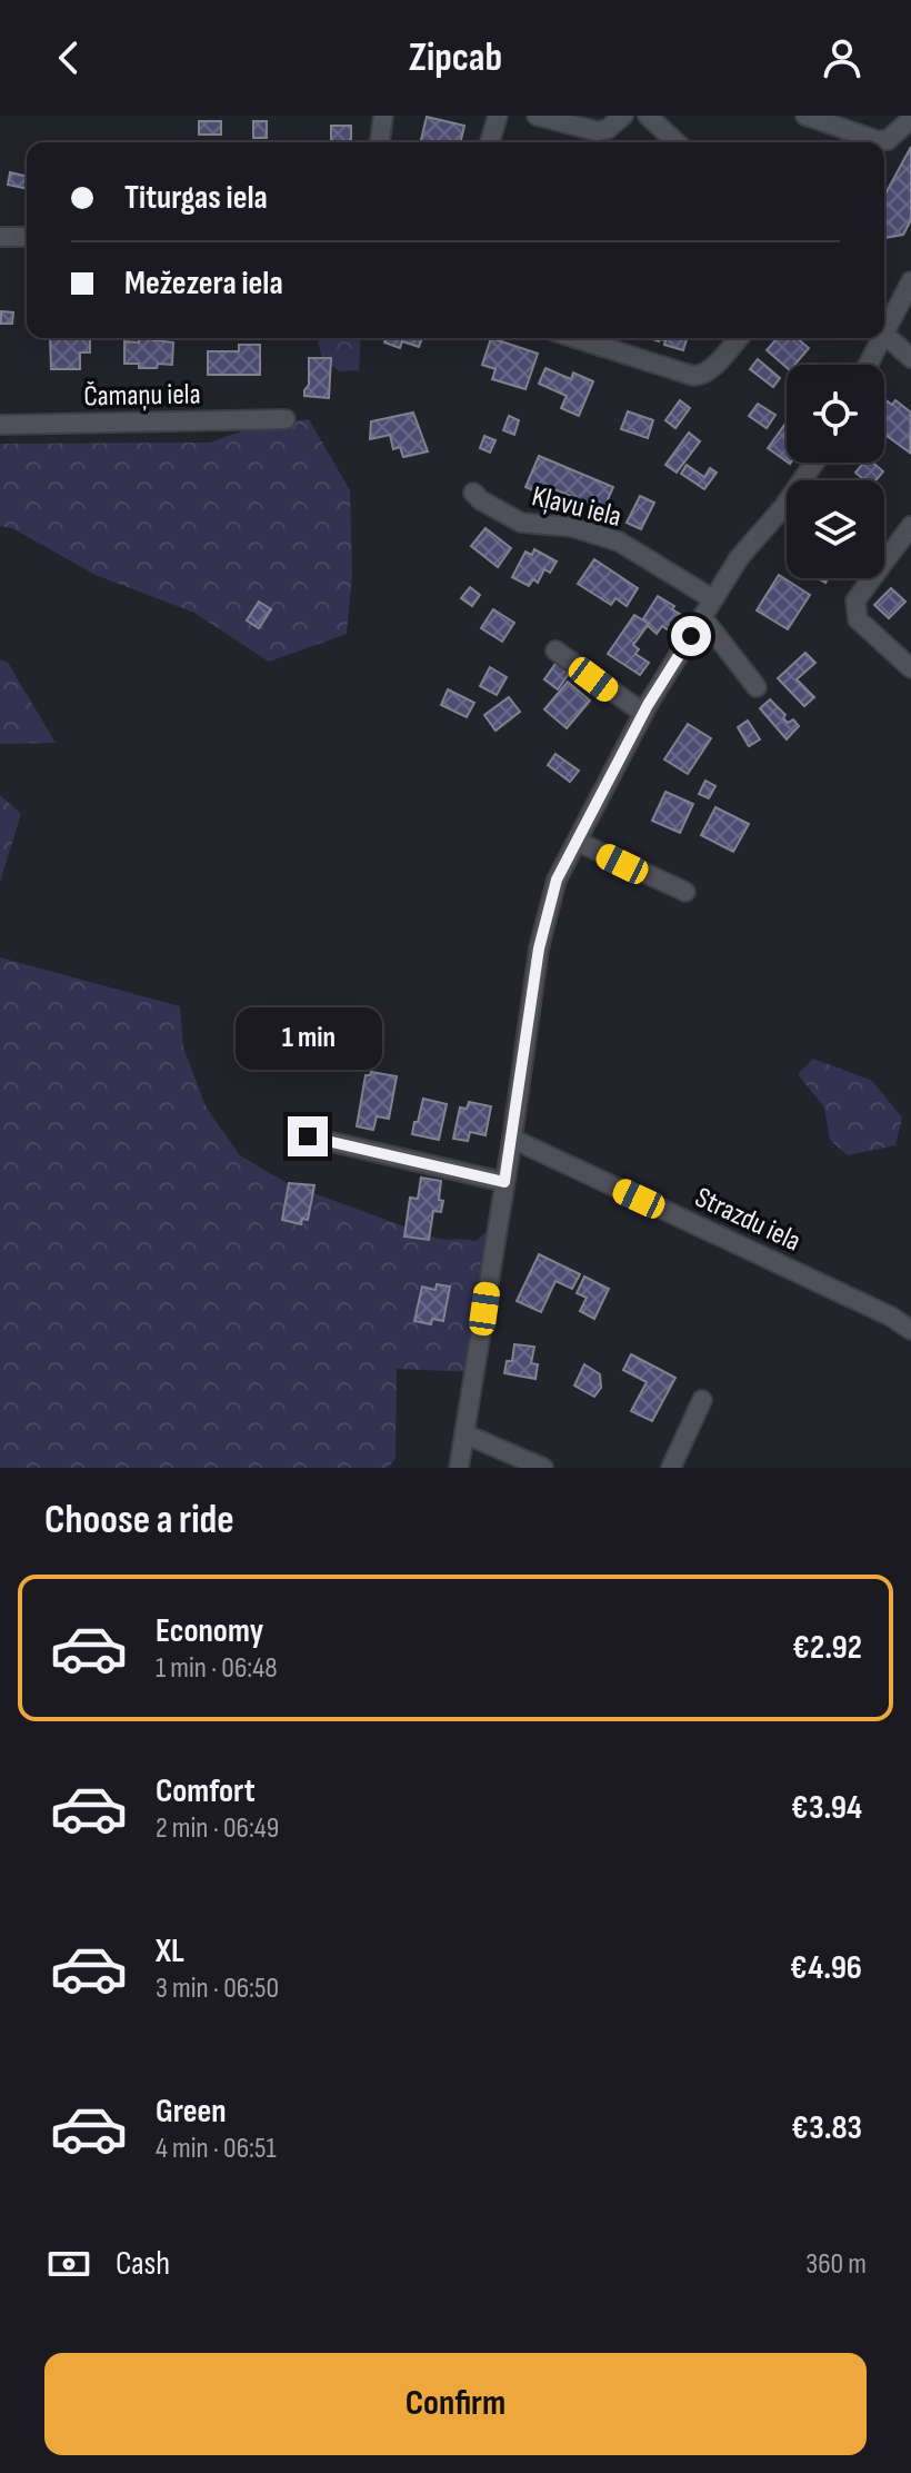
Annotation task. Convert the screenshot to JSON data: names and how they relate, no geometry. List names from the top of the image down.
{
  "streets": {
    "street": ["Čamaņu iela", "Kļavu iela", "Strazdu iela"]
  },
  "page": {
    "header": "Zipcab",
    "banner": ["Titurgas iela", "Mežezera iela"],
    "bubble": "1 min",
    "heading": "Choose a ride",
    "list": [
      {
        "name": "Economy",
        "note": "1 min · 06:48",
        "value": "€2.92"
      },
      {
        "name": "Comfort",
        "note": "2 min · 06:49",
        "value": "€3.94"
      },
      {
        "name": "XL",
        "note": "3 min · 06:50",
        "value": "€4.96"
      },
      {
        "name": "Green",
        "note": "4 min · 06:51",
        "value": "€3.83"
      }
    ],
    "pay": ["Cash", "360 m"],
    "buttons": "Confirm"
  }
}
